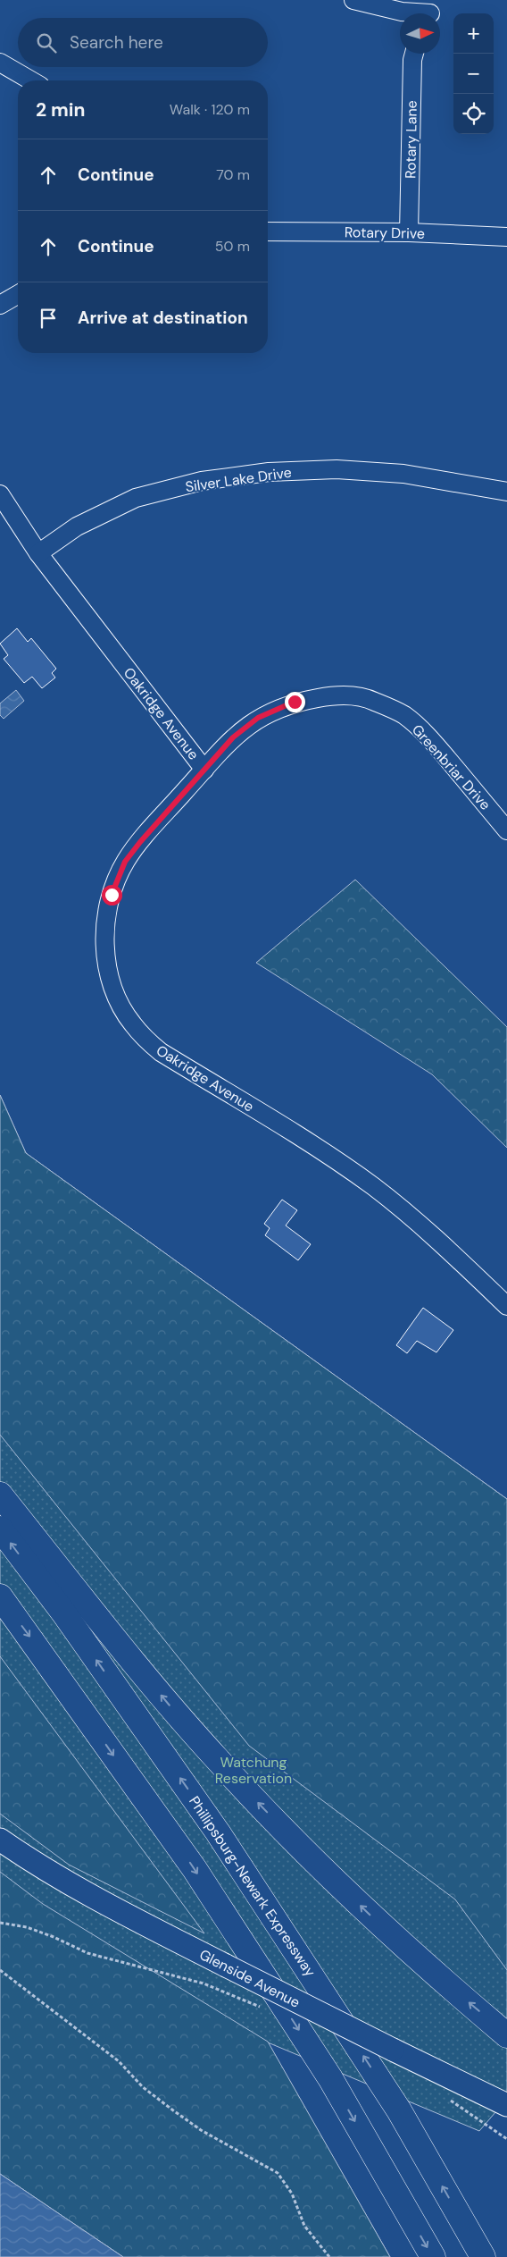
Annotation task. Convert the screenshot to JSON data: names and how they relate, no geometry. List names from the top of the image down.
{
  "streets": {
    "highway": ["Phillipsburg-Newark Expressway"],
    "main road": ["Glenside Avenue"],
    "street": [
      "Rotary Lane",
      "Rotary Drive",
      "Silver Lake Drive",
      "Oakridge Avenue",
      "Greenbriar Drive"
    ]
  },
  "crossings": [
    ["Rotary Lane", "Rotary Drive"],
    ["Silver Lake Drive", "Oakridge Avenue"],
    ["Oakridge Avenue", "Greenbriar Drive"]
  ],
  "parks": ["Watchung Reservation"],
  "north": "right",
  "page": {
    "map_buttons": ["+", "−"],
    "search": "Search here",
    "heading": ["2 min", "Walk · 120 m"],
    "list": [
      ["Continue", "70 m"],
      ["Continue", "50 m"],
      "Arrive at destination"
    ]
  }
}
